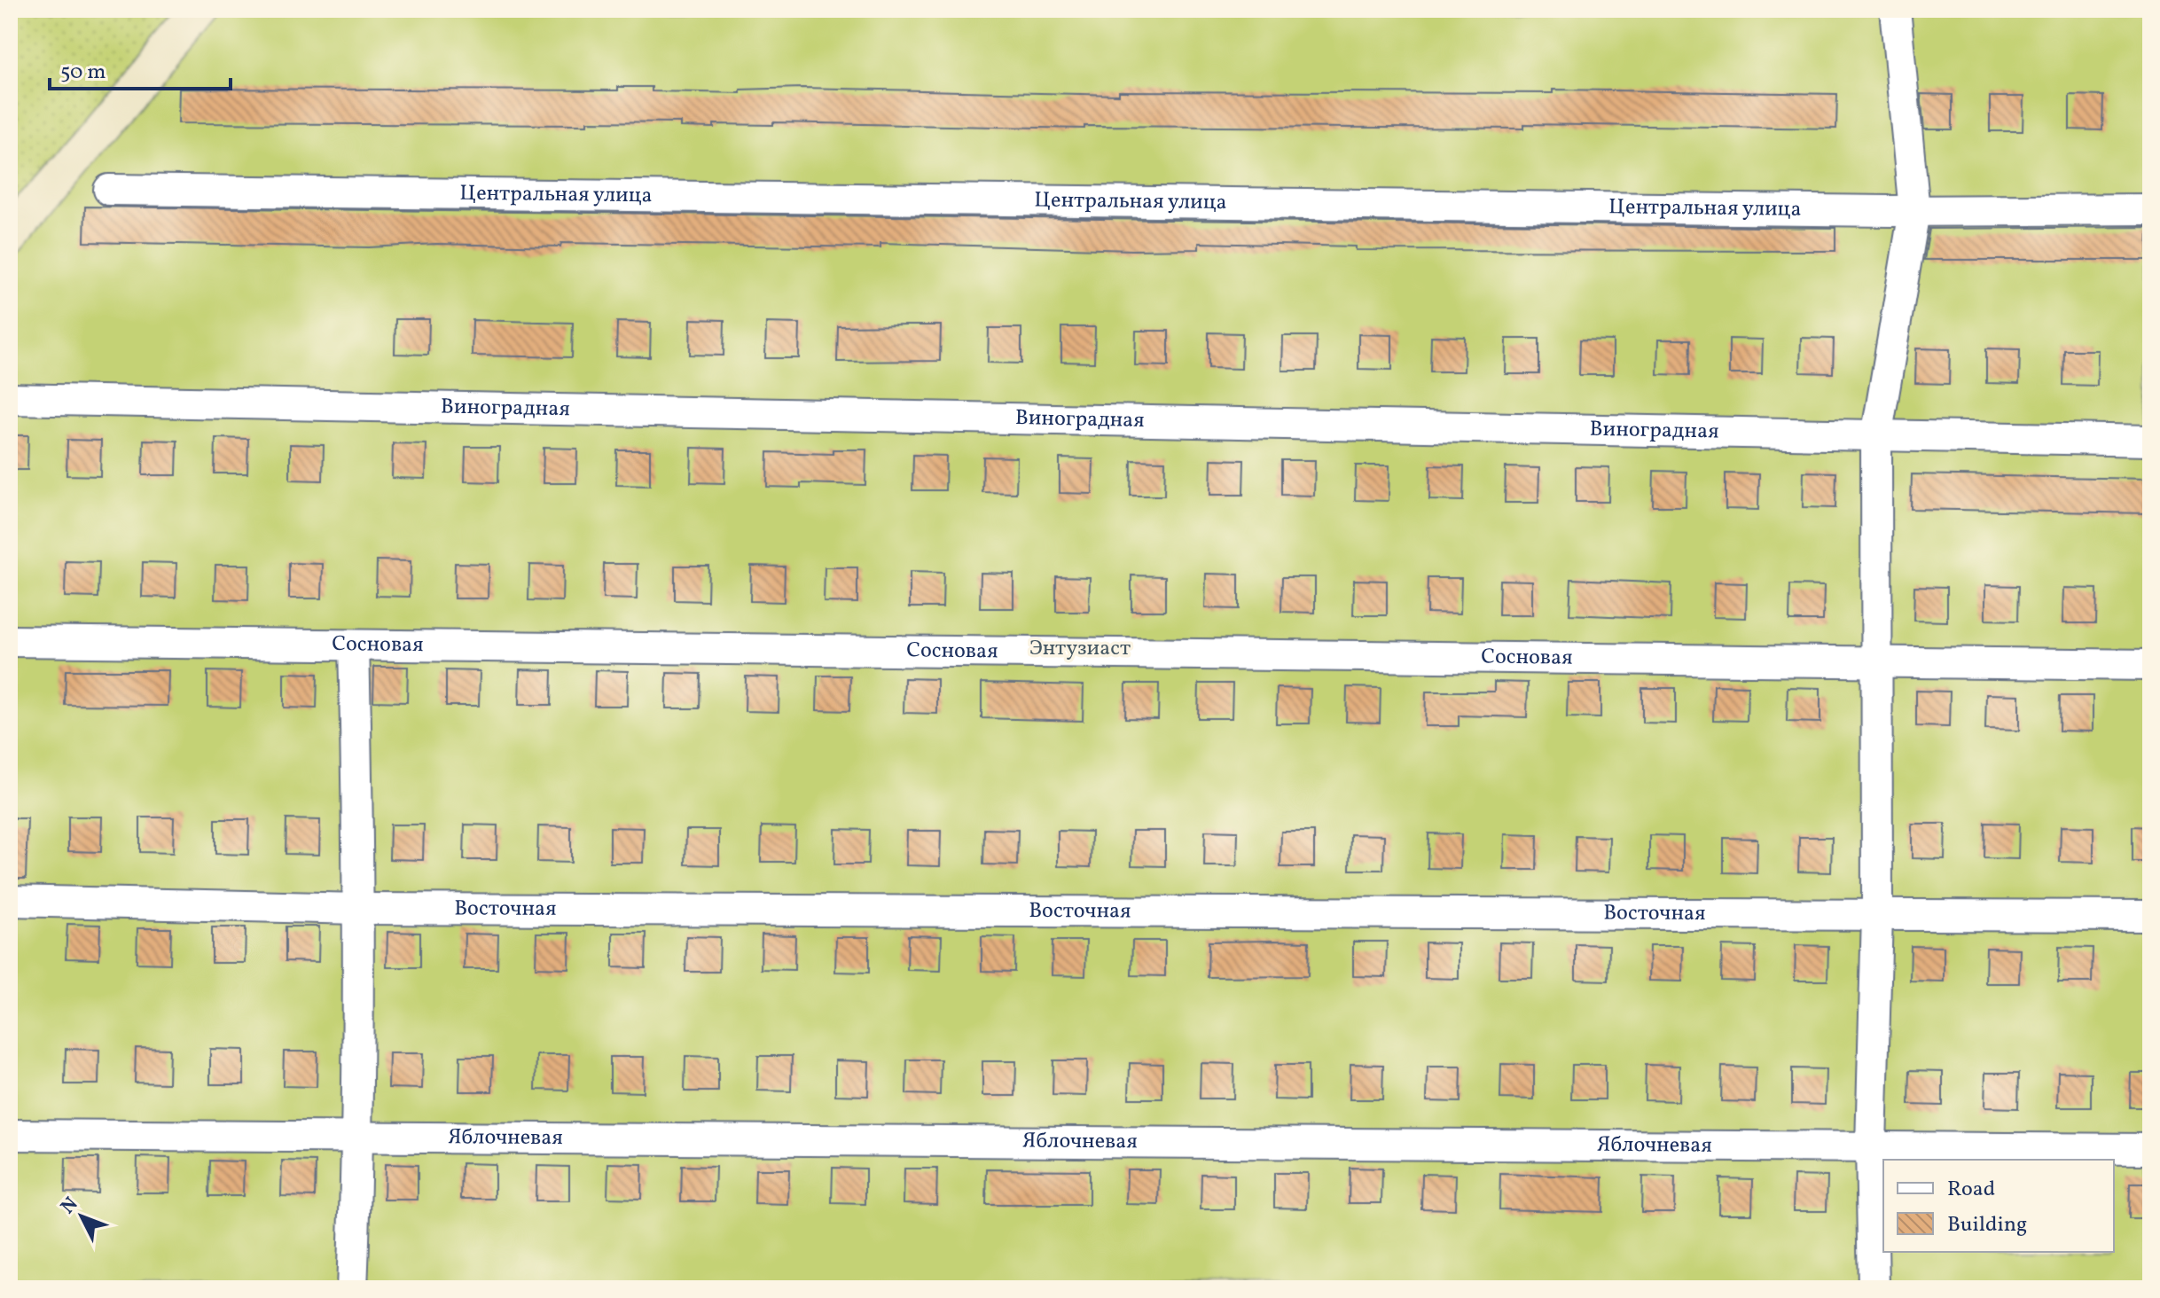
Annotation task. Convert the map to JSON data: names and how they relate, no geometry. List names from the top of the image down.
{
  "streets": {
    "street": [
      "Центральная улица",
      "Виноградная",
      "Сосновая",
      "Восточная",
      "Яблочневая"
    ]
  },
  "parks": ["Энтузиаст"],
  "legend": ["Road", "Building"],
  "scale_bar": "50 m",
  "north": "top left"
}
